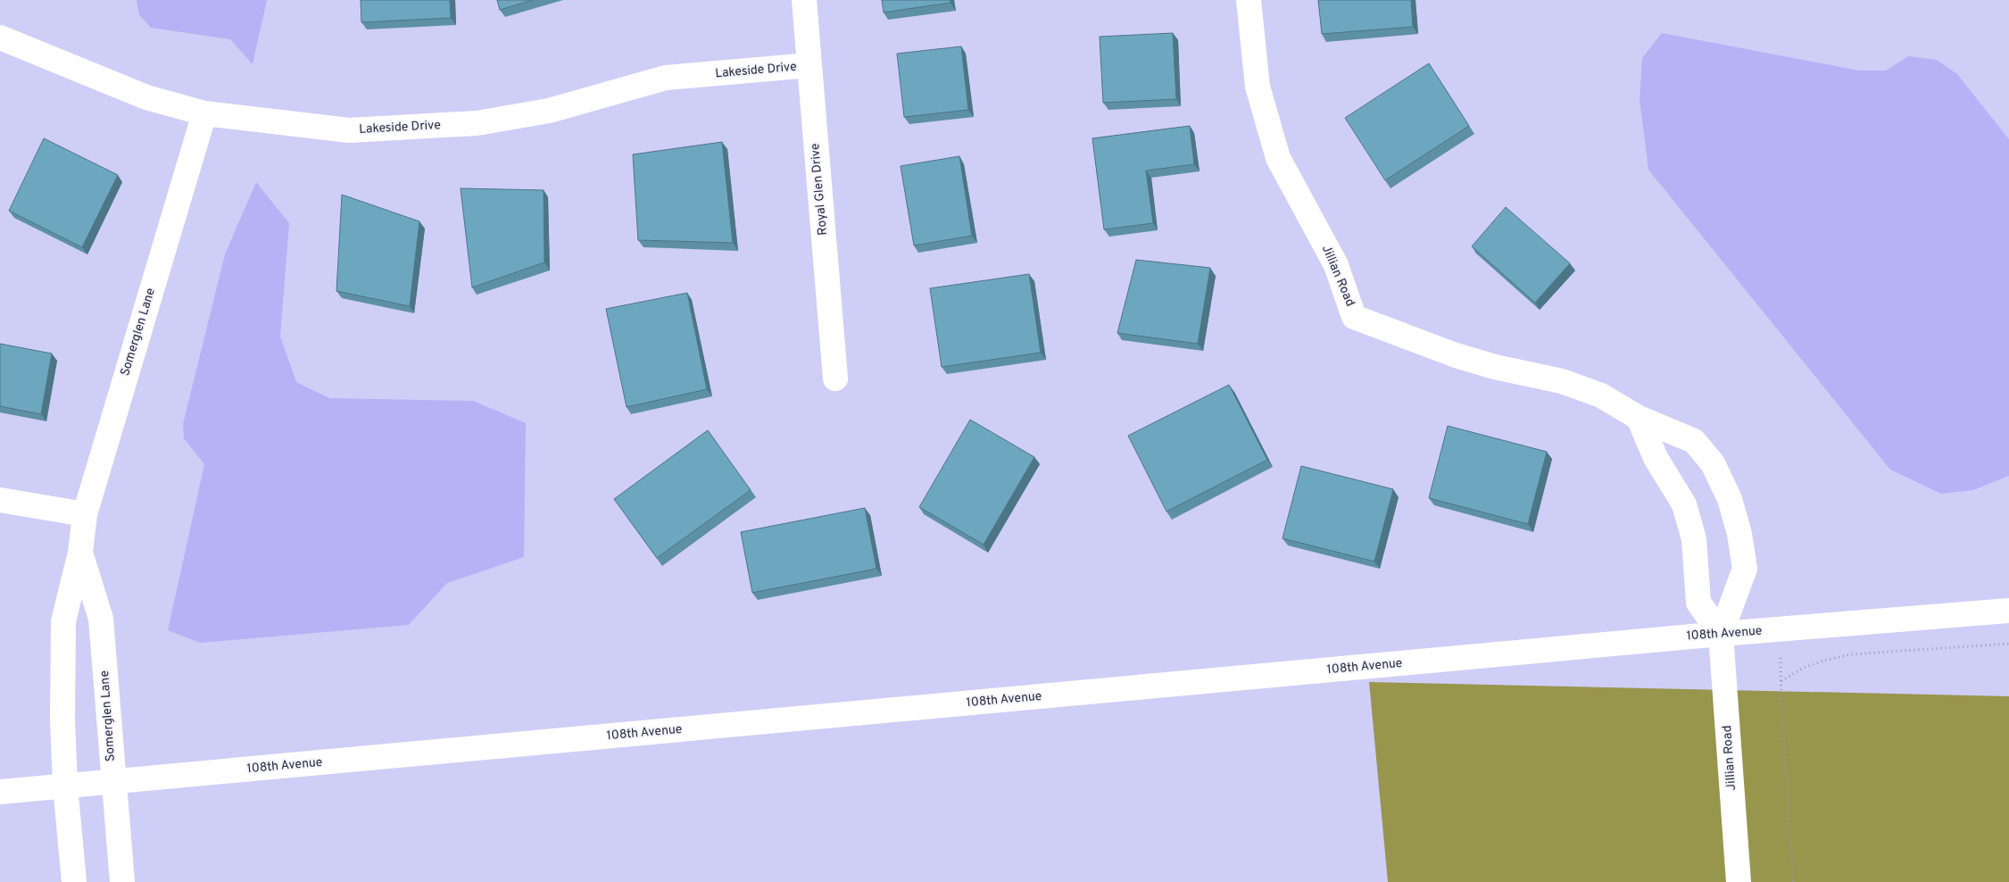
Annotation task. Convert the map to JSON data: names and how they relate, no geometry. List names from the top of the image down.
{
  "streets": {
    "street": [
      "Lakeside Drive",
      "Royal Glen Drive",
      "Jillian Road",
      "Somerglen Lane",
      "108th Avenue"
    ]
  },
  "crossings": [
    ["Lakeside Drive", "Royal Glen Drive"],
    ["Lakeside Drive", "Somerglen Lane"],
    ["Jillian Road", "108th Avenue"],
    ["Somerglen Lane", "108th Avenue"]
  ]
}
